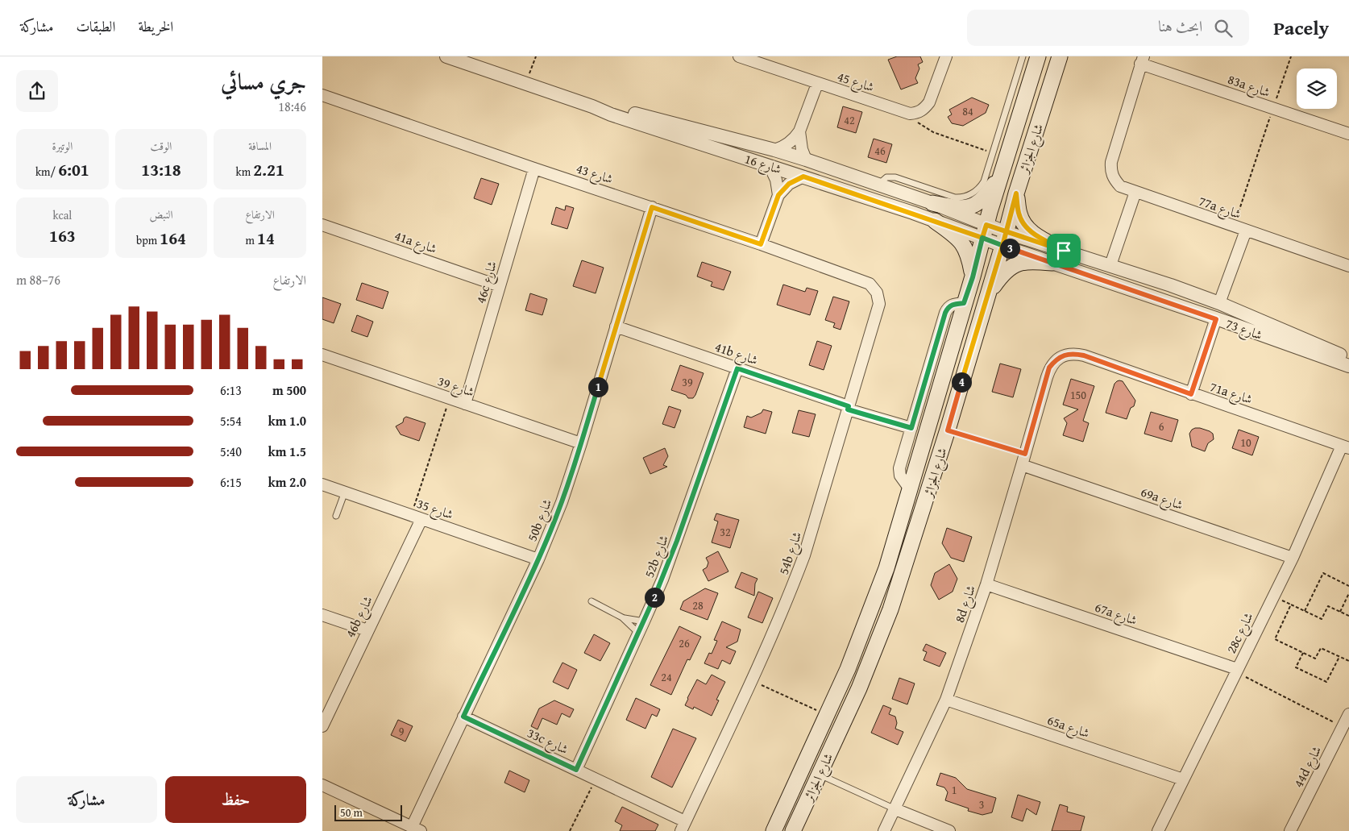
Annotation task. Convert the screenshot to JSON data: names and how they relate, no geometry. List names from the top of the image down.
{
  "streets": {
    "main road": ["شارع الجزائر"],
    "street": [
      "شارع 45",
      "83a شارع",
      "شارع 16",
      "شارع 43",
      "77a شارع",
      "41a شارع",
      "46c شارع",
      "شارع 73",
      "41b شارع",
      "شارع 39",
      "71a شارع",
      "69a شارع",
      "شارع 35",
      "50b شارع",
      "54b شارع",
      "52b شارع",
      "8d شارع",
      "67a شارع",
      "46b شارع",
      "28c شارع",
      "65a شارع",
      "33c شارع",
      "44d شارع"
    ]
  },
  "crossings": [
    ["83a شارع", "77a شارع"],
    ["شارع الجزائر", "شارع 16"],
    ["شارع الجزائر", "شارع 73"],
    ["شارع 16", "شارع 73"],
    ["شارع 43", "46c شارع"],
    ["شارع 43", "50b شارع"],
    ["شارع 43", "54b شارع"],
    ["41a شارع", "46c شارع"],
    ["46c شارع", "شارع 39"],
    ["41b شارع", "50b شارع"],
    ["41b شارع", "54b شارع"],
    ["41b شارع", "52b شارع"],
    ["شارع 39", "50b شارع"],
    ["71a شارع", "8d شارع"],
    ["71a شارع", "28c شارع"],
    ["69a شارع", "8d شارع"],
    ["69a شارع", "28c شارع"],
    ["شارع 35", "50b شارع"],
    ["شارع 35", "46b شارع"],
    ["50b شارع", "33c شارع"],
    ["54b شارع", "33c شارع"],
    ["52b شارع", "33c شارع"],
    ["8d شارع", "67a شارع"],
    ["8d شارع", "65a شارع"],
    ["67a شارع", "28c شارع"],
    ["28c شارع", "65a شارع"]
  ],
  "house_numbers": [
    "84",
    "42",
    "46",
    "39",
    "150",
    "6",
    "10",
    "32",
    "28",
    "26",
    "24",
    "9",
    "1",
    "3"
  ],
  "scale_bar": "50 m",
  "page": {
    "header": "Pacely",
    "search": "ابحث هنا",
    "nav": ["الخريطة", "الطبقات", "مشاركة"],
    "heading": ["جري مسائي", "18:46"],
    "stats": [
      ["المسافة", "2.21 km"],
      ["الوقت", "13:18"],
      ["الوتيرة", "6:01 /km"],
      ["الارتفاع", "14 m"],
      ["النبض", "164 bpm"],
      ["kcal", "163"]
    ],
    "pins": [
      "3",
      "4",
      "1",
      "2"
    ],
    "chart": ["الارتفاع", "76–88 m"],
    "list": [
      {
        "name": "500 m",
        "note": "6:13"
      },
      {
        "name": "1.0 km",
        "note": "5:54"
      },
      {
        "name": "1.5 km",
        "note": "5:40"
      },
      {
        "name": "2.0 km",
        "note": "6:15"
      }
    ],
    "buttons": ["حفظ", "مشاركة"],
    "scale": "50 m"
  }
}
